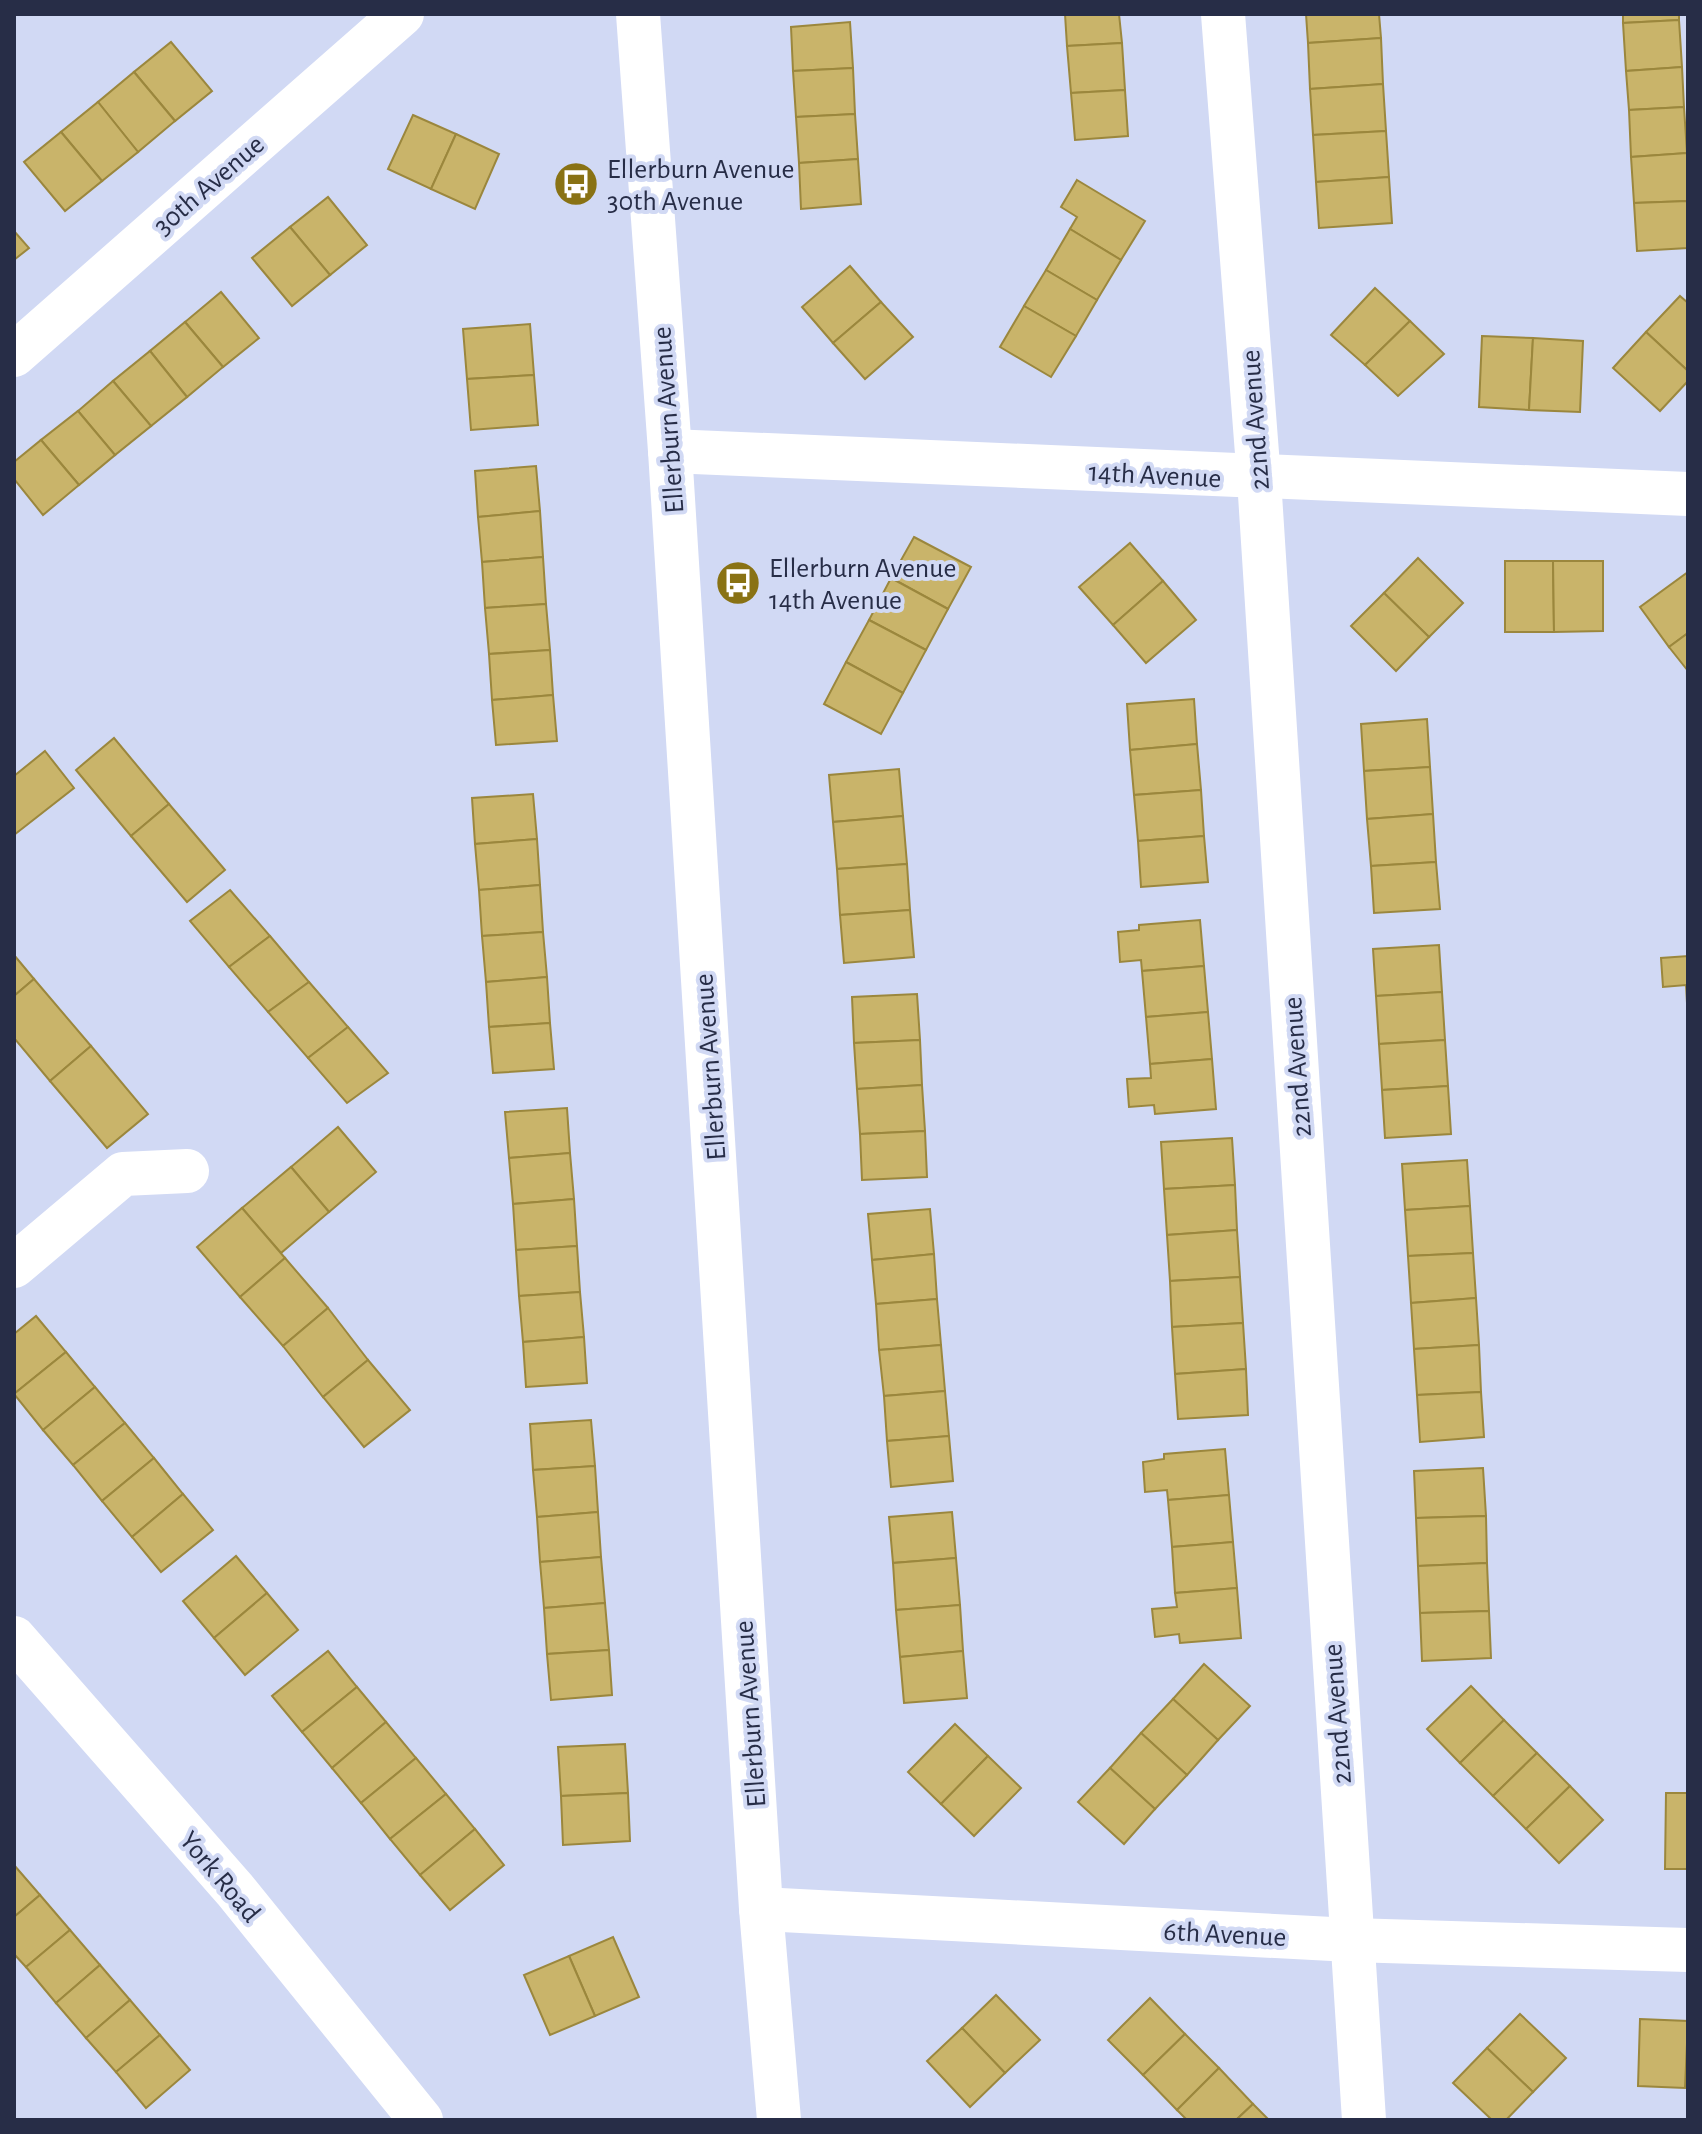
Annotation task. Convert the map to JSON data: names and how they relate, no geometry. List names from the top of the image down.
{
  "streets": {
    "street": [
      "30th Avenue",
      "Ellerburn Avenue",
      "22nd Avenue",
      "14th Avenue",
      "York Road",
      "6th Avenue"
    ]
  },
  "crossings": [
    ["Ellerburn Avenue", "14th Avenue"],
    ["Ellerburn Avenue", "6th Avenue"],
    ["22nd Avenue", "14th Avenue"],
    ["22nd Avenue", "6th Avenue"]
  ],
  "places": {
    "bus stop": ["Ellerburn Avenue 30th Avenue", "Ellerburn Avenue 14th Avenue"]
  }
}
